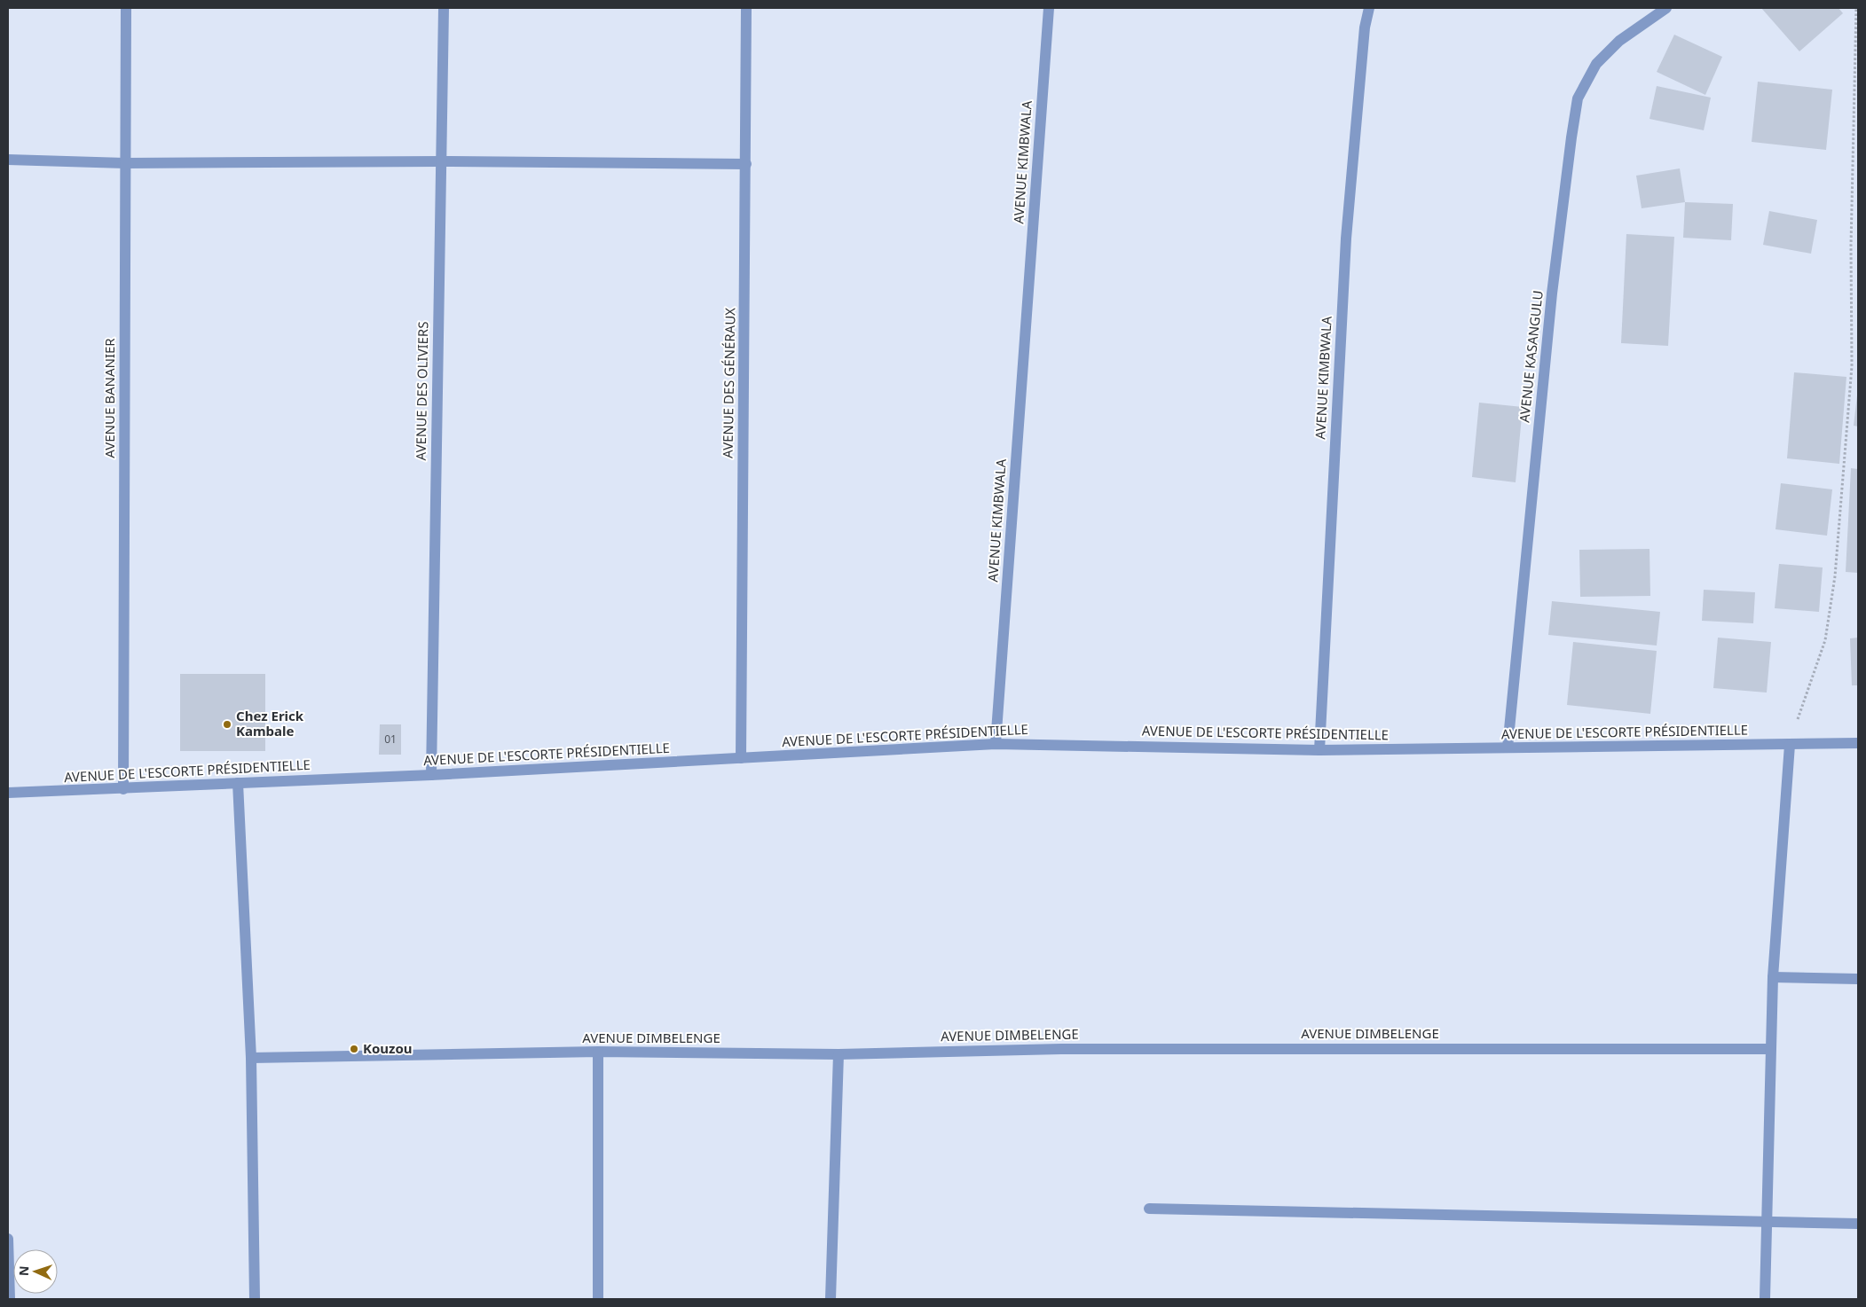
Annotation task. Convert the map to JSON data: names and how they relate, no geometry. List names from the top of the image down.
{
  "streets": {
    "street": [
      "AVENUE KIMBWALA",
      "AVENUE KASANGULU",
      "AVENUE DES GÉNÉRAUX",
      "AVENUE DES OLIVIERS",
      "AVENUE BANANIER",
      "AVENUE DE L'ESCORTE PRÉSIDENTIELLE",
      "AVENUE DIMBELENGE"
    ]
  },
  "crossings": [
    ["AVENUE KIMBWALA", "AVENUE DE L'ESCORTE PRÉSIDENTIELLE"],
    ["AVENUE KASANGULU", "AVENUE DE L'ESCORTE PRÉSIDENTIELLE"],
    ["AVENUE DES GÉNÉRAUX", "AVENUE DE L'ESCORTE PRÉSIDENTIELLE"],
    ["AVENUE DES OLIVIERS", "AVENUE DE L'ESCORTE PRÉSIDENTIELLE"],
    ["AVENUE BANANIER", "AVENUE DE L'ESCORTE PRÉSIDENTIELLE"]
  ],
  "places": ["Chez Erick Kambale", "Kouzou"],
  "house_numbers": ["01"],
  "north": "left"
}
